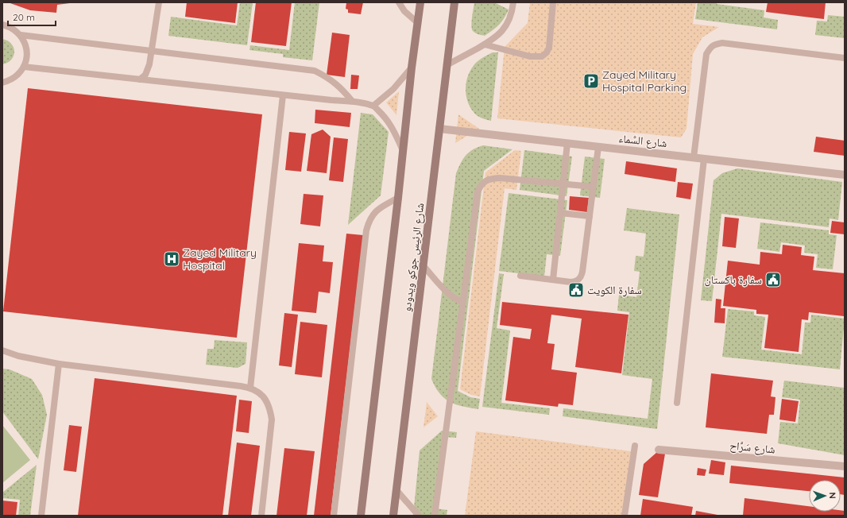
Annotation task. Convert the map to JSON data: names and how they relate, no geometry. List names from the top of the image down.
{
  "streets": {
    "street": ["شارع السَّماء", "شارع الرئيس جوكو ويدودو", "شارع سَرَّاح"]
  },
  "crossings": [
    ["شارع السَّماء", "شارع الرئيس جوكو ويدودو"]
  ],
  "places": {
    "parking": ["Zayed Military Hospital Parking"],
    "hospital": ["Zayed Military Hospital"],
    "public building": ["سفارة باكستان", "سفارة الكويت"]
  },
  "scale_bar": "20 m",
  "north": "right"
}
